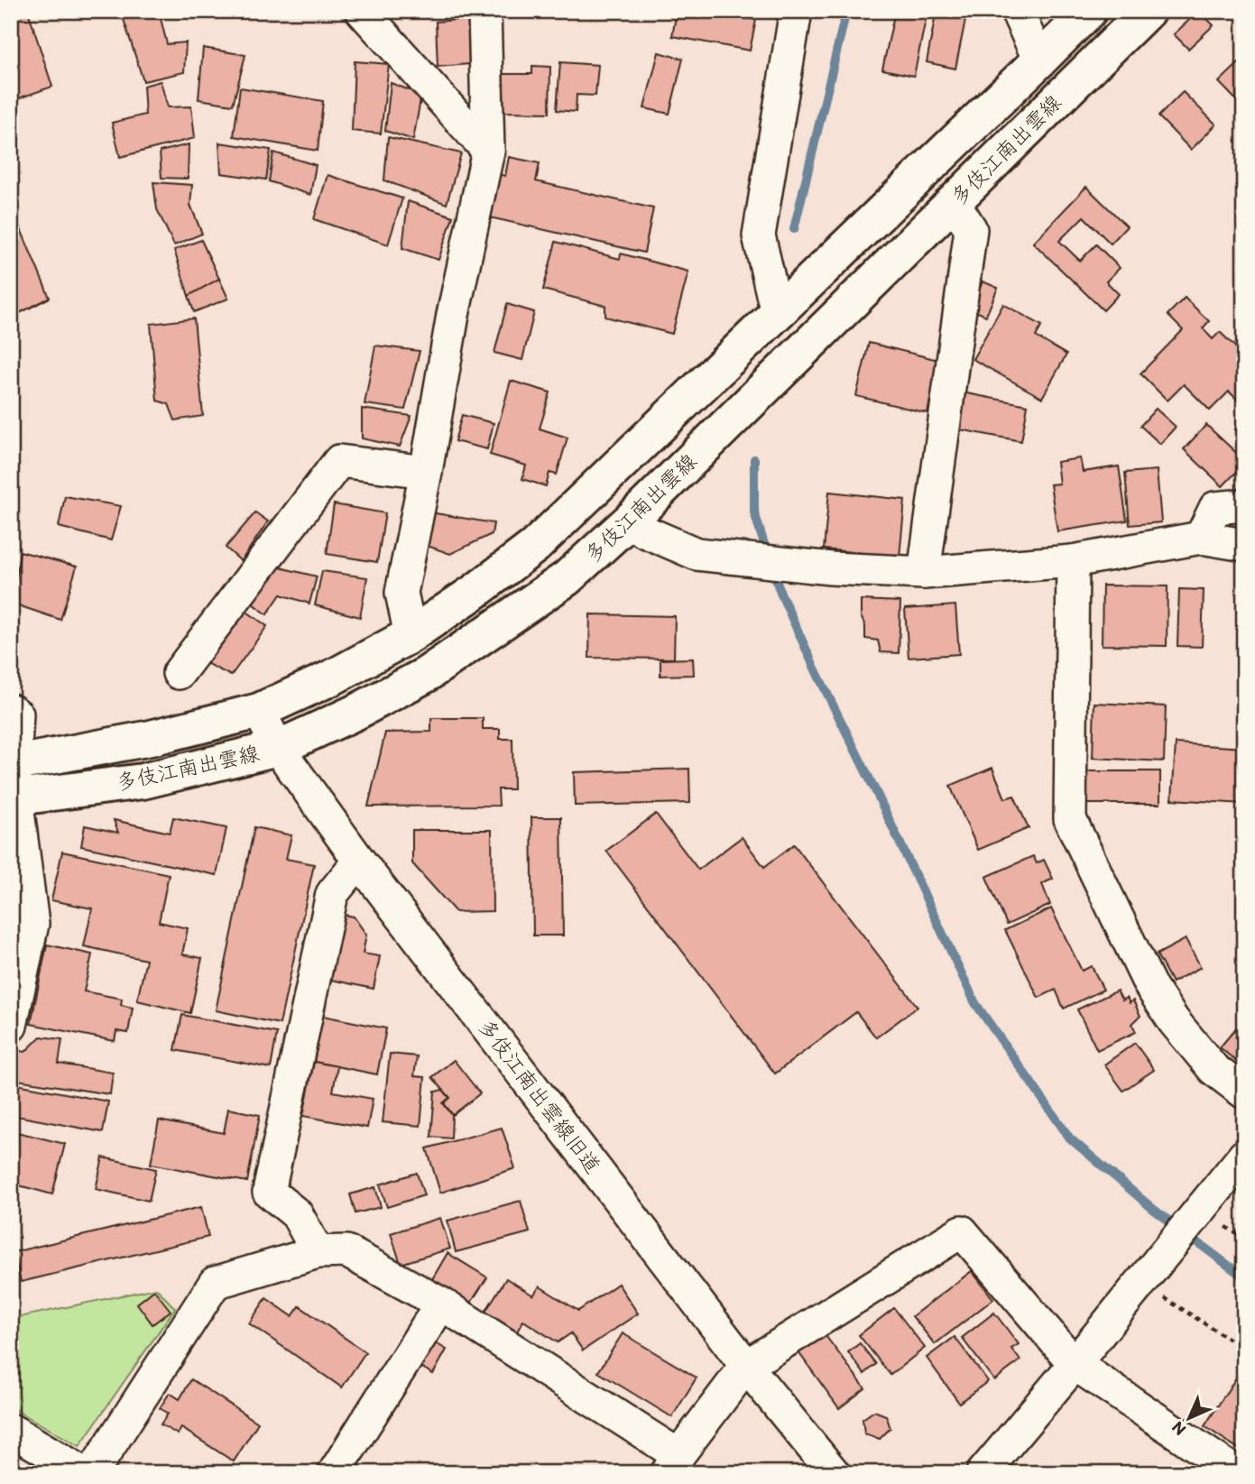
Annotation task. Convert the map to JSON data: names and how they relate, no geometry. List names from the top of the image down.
{
  "streets": {
    "main road": ["多伎江南出雲線"],
    "street": ["多伎江南出雲線旧道"]
  },
  "crossings": [
    ["多伎江南出雲線", "多伎江南出雲線旧道"]
  ],
  "north": "bottom left"
}
